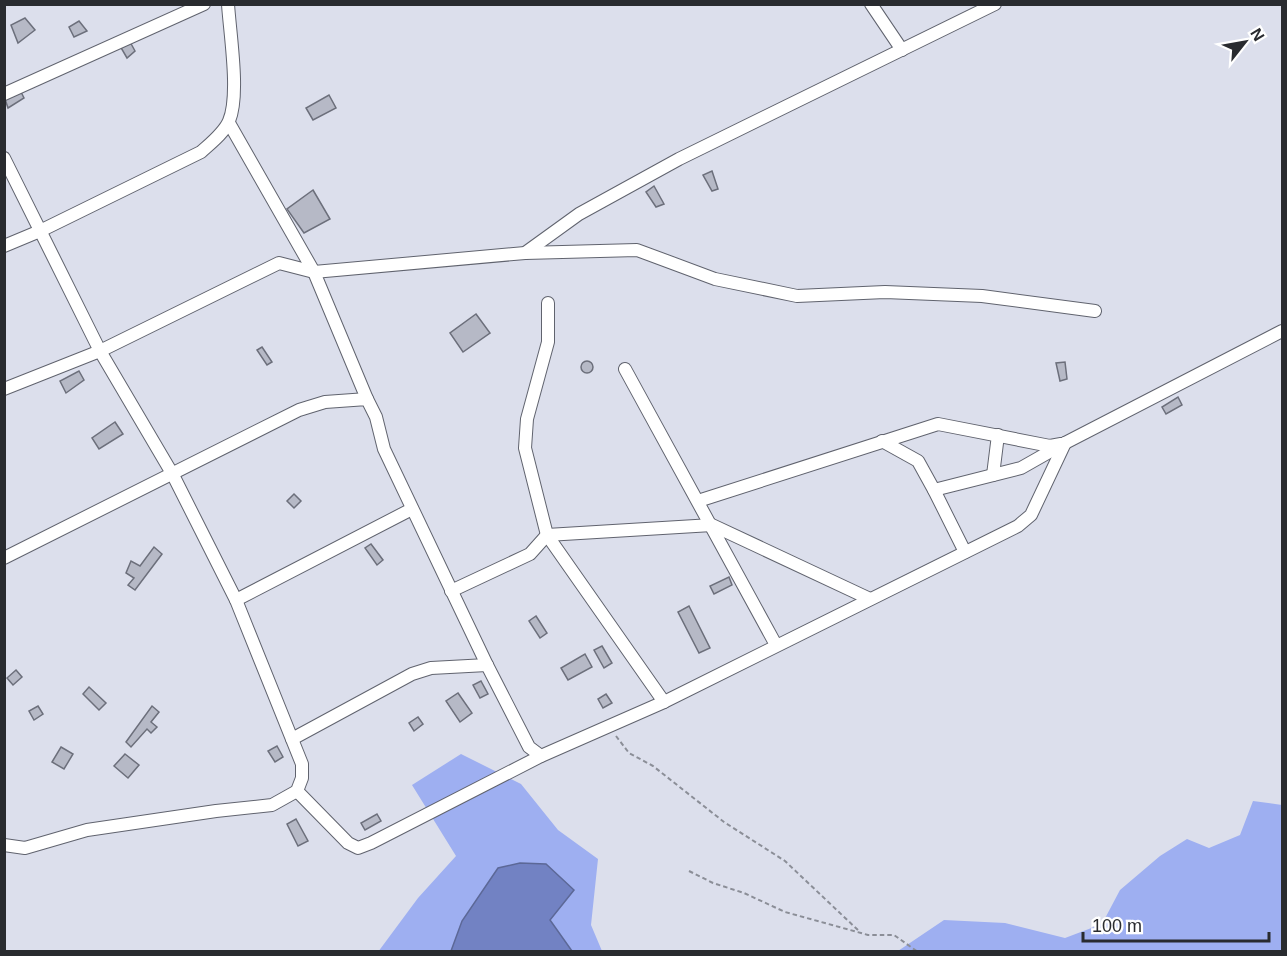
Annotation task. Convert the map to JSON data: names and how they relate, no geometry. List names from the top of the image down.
{
  "scale_bar": "100 m",
  "north": "top right"
}
